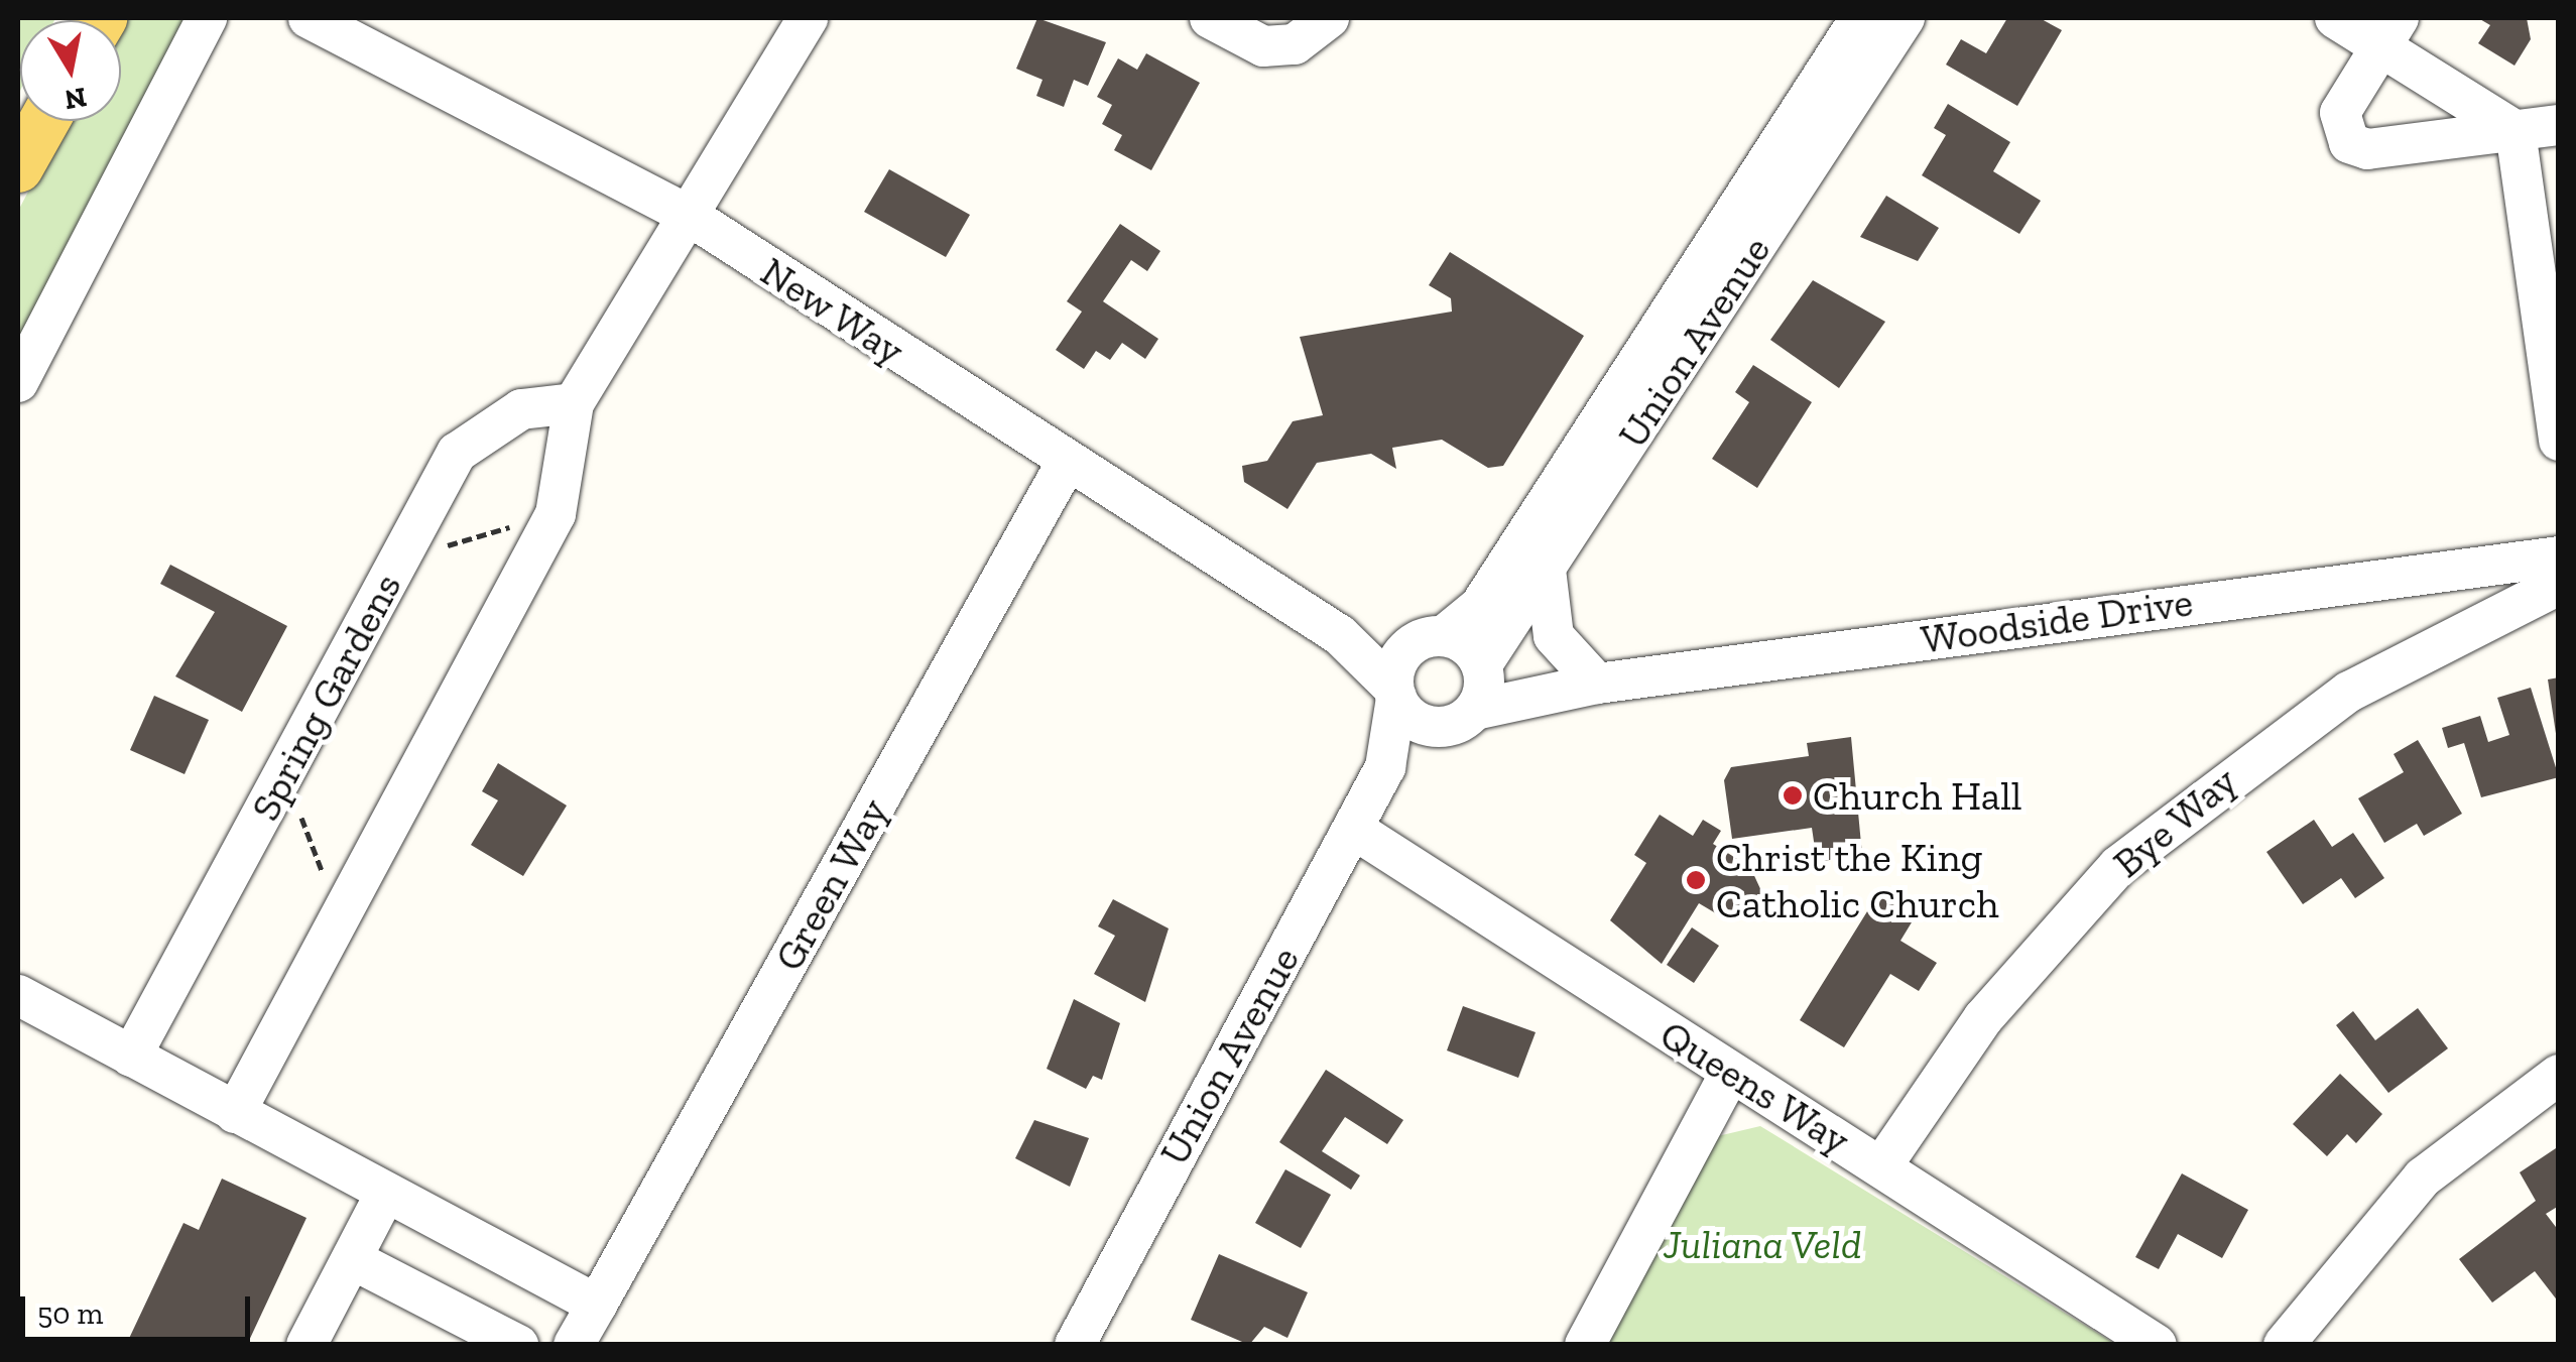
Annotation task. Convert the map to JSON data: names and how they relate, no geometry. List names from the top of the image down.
{
  "streets": {
    "street": [
      "New Way",
      "Union Avenue",
      "Woodside Drive",
      "Spring Gardens",
      "Bye Way",
      "Green Way",
      "Queens Way"
    ]
  },
  "crossings": [
    ["New Way", "Union Avenue"],
    ["New Way", "Green Way"],
    ["Union Avenue", "Woodside Drive"],
    ["Union Avenue", "Queens Way"],
    ["Bye Way", "Queens Way"]
  ],
  "parks": ["Juliana Veld"],
  "places": ["Church Hall", "Christ the King Catholic Church"],
  "scale_bar": "50 m",
  "north": "bottom"
}
